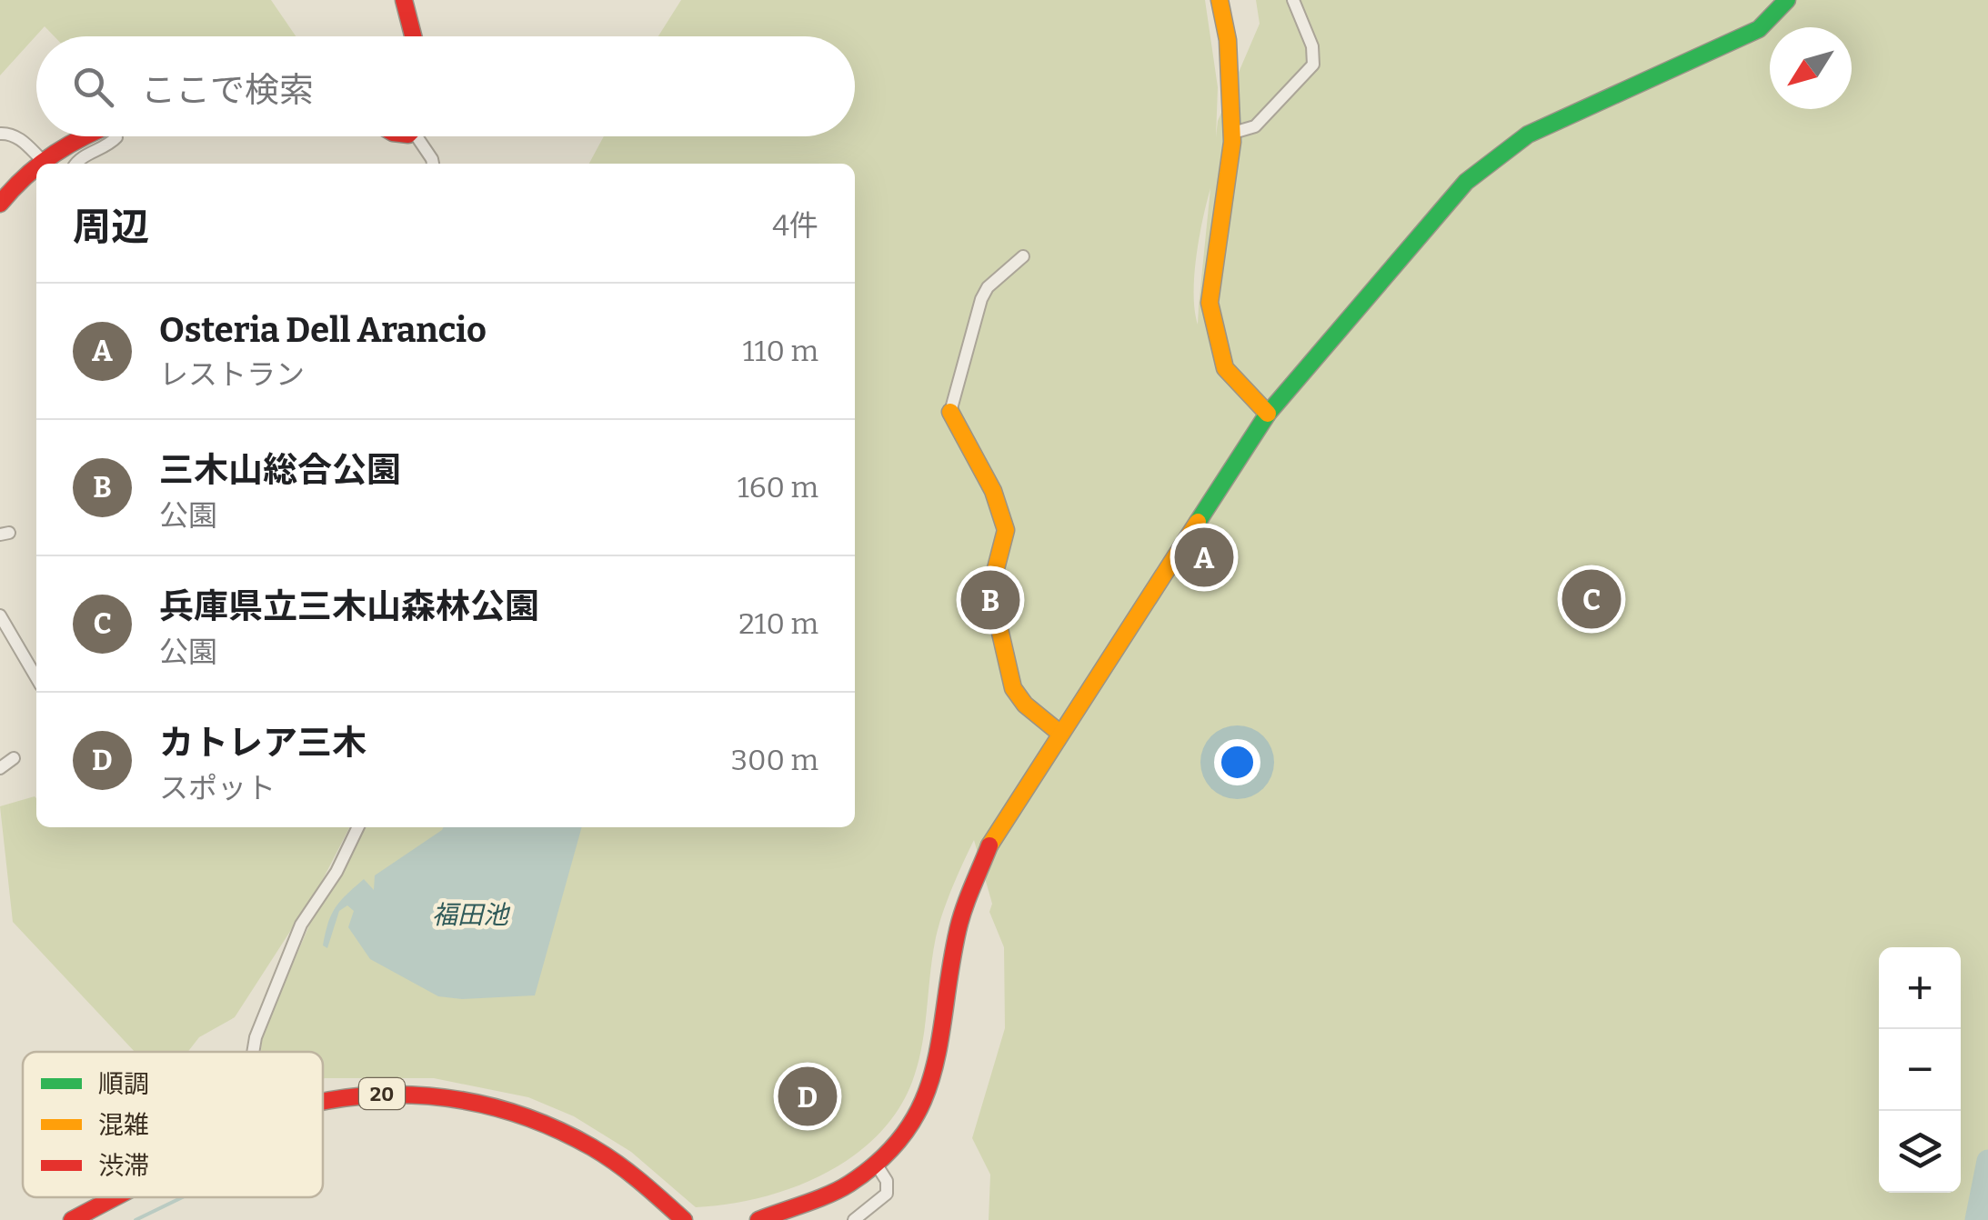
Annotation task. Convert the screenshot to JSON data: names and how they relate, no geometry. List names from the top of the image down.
{
  "streets": {
    "street": ["20"]
  },
  "water": ["福田池"],
  "legend": ["順調", "混雑", "渋滞"],
  "north": "bottom left",
  "page": {
    "search": "ここで検索",
    "heading": ["周辺", "4件"],
    "list": [
      {
        "mark": "A",
        "name": "Osteria Dell Arancio",
        "note": "レストラン",
        "value": "110 m"
      },
      {
        "mark": "B",
        "name": "三木山総合公園",
        "note": "公園",
        "value": "160 m"
      },
      {
        "mark": "C",
        "name": "兵庫県立三木山森林公園",
        "note": "公園",
        "value": "210 m"
      },
      {
        "mark": "D",
        "name": "カトレア三木",
        "note": "スポット",
        "value": "300 m"
      }
    ],
    "pins": [
      "A",
      "C",
      "B",
      "D"
    ],
    "map_buttons": ["+", "−"]
  }
}
